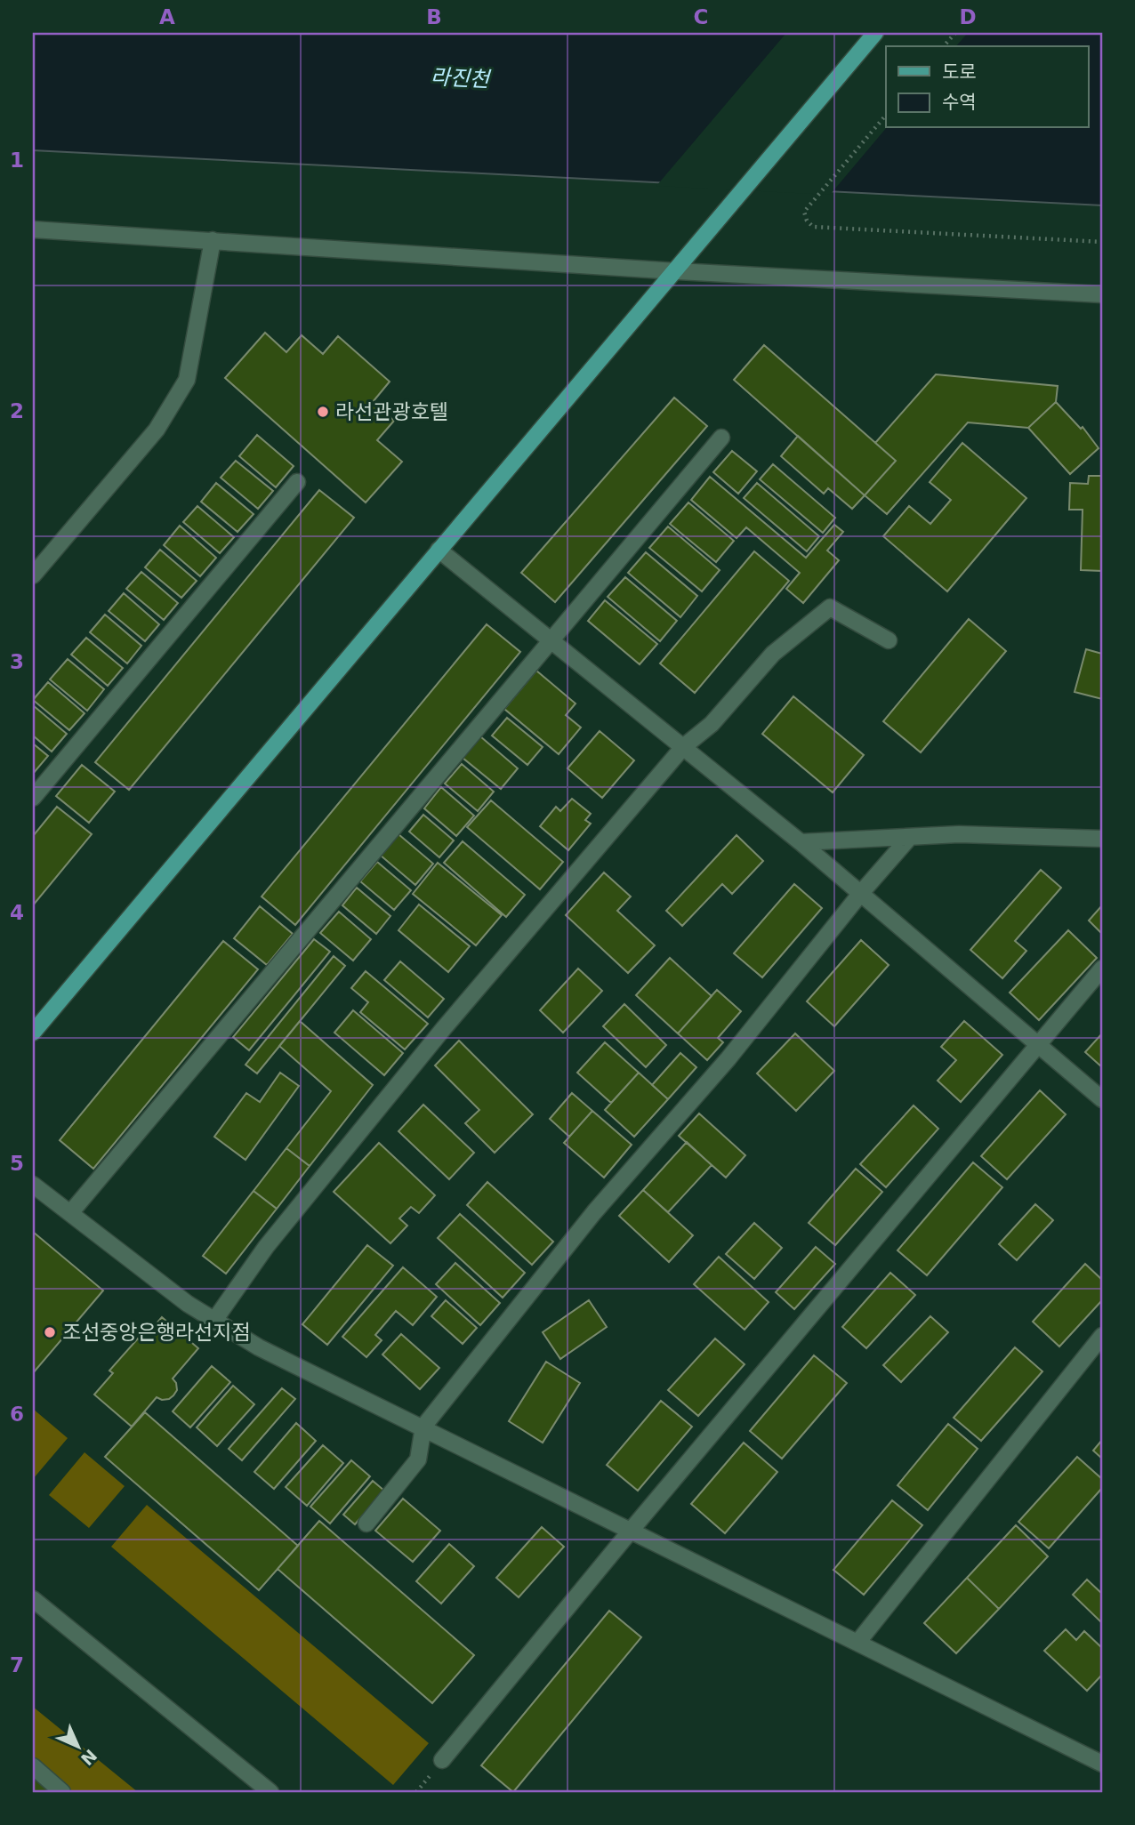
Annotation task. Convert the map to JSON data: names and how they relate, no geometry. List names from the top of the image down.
{
  "water": ["라진천"],
  "places": ["라선관광호텔", "조선중앙은행라선지점"],
  "legend": ["도로", "수역"],
  "north": "bottom right",
  "grid": {
    "columns": [
      "A",
      "B",
      "C",
      "D"
    ],
    "rows": [
      "1",
      "2",
      "3",
      "4",
      "5",
      "6",
      "7"
    ]
  }
}
